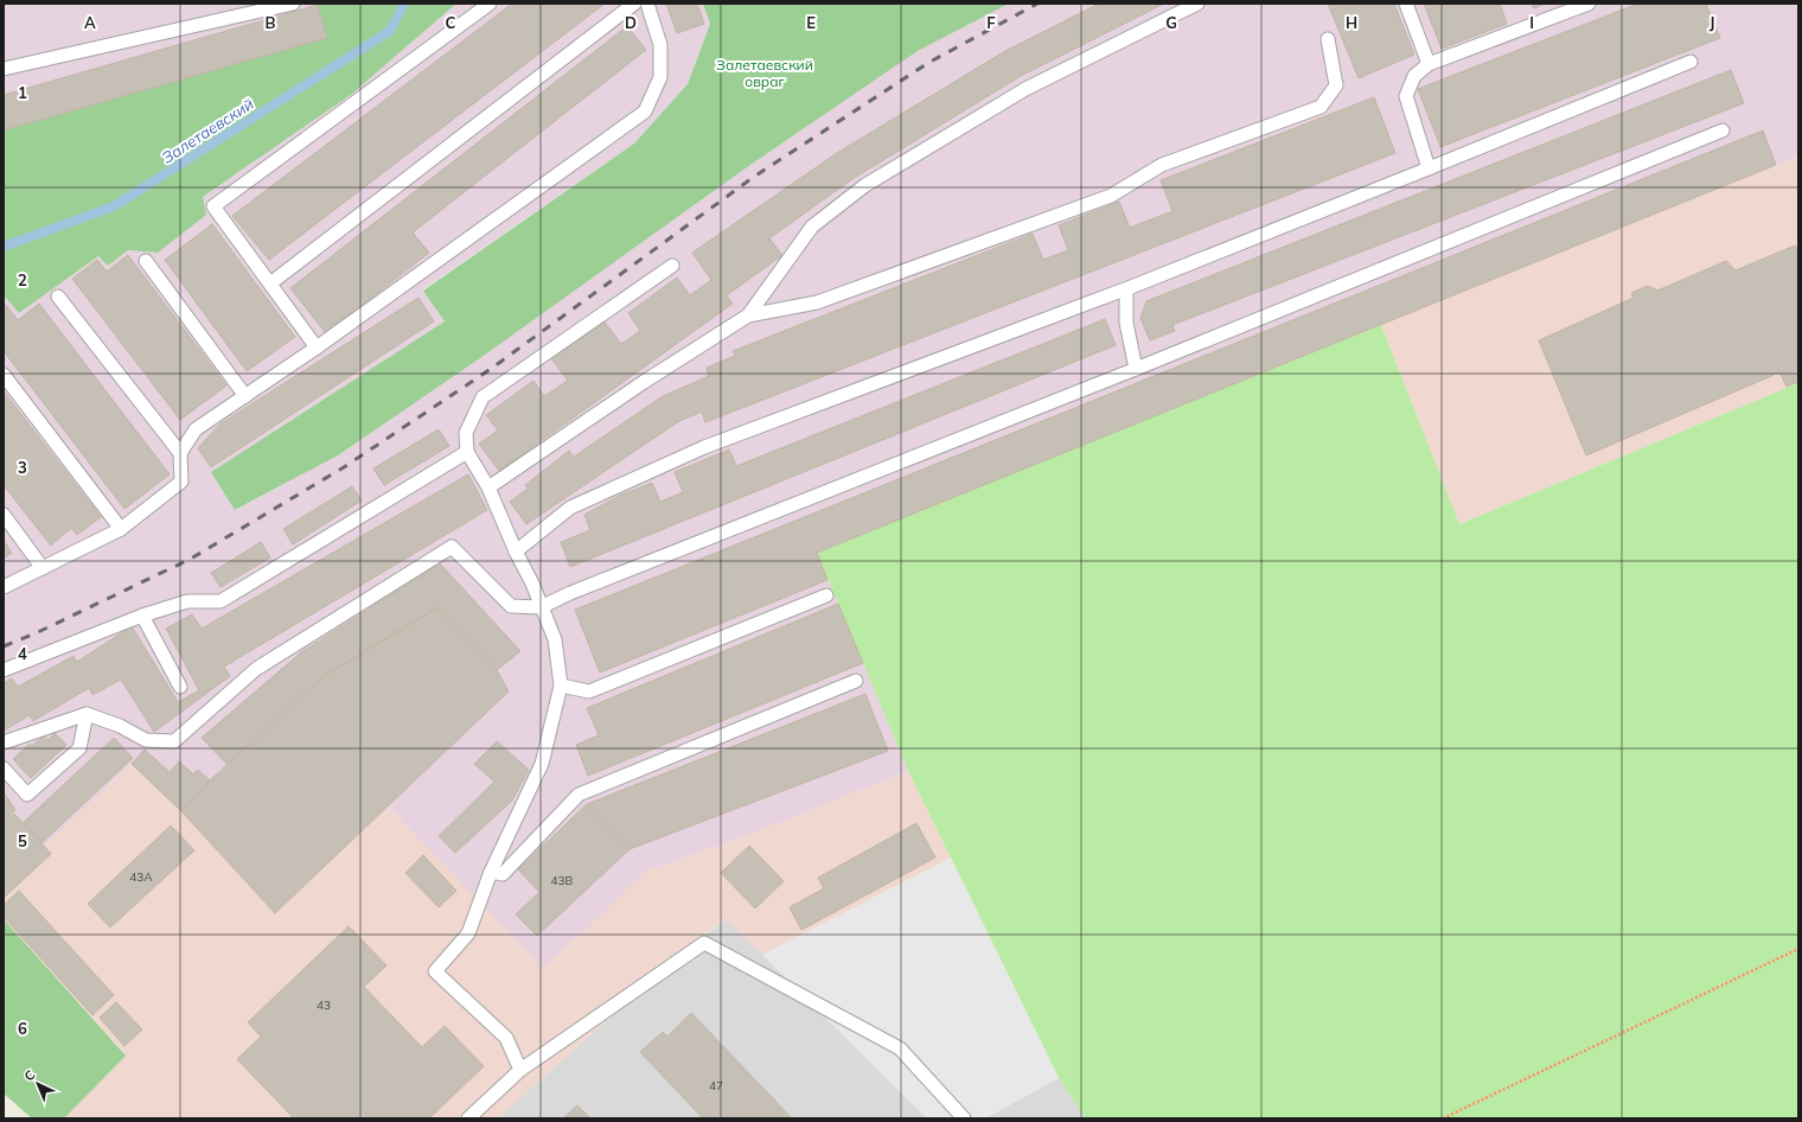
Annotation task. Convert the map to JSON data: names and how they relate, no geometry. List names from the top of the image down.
{
  "water": ["Залетаевский"],
  "parks": ["Залетаевский овраг"],
  "house_numbers": [
    "43А",
    "43В",
    "43",
    "47"
  ],
  "north": "top left",
  "grid": {
    "columns": [
      "A",
      "B",
      "C",
      "D",
      "E",
      "F",
      "G",
      "H",
      "I",
      "J"
    ],
    "rows": [
      "1",
      "2",
      "3",
      "4",
      "5",
      "6"
    ]
  }
}
